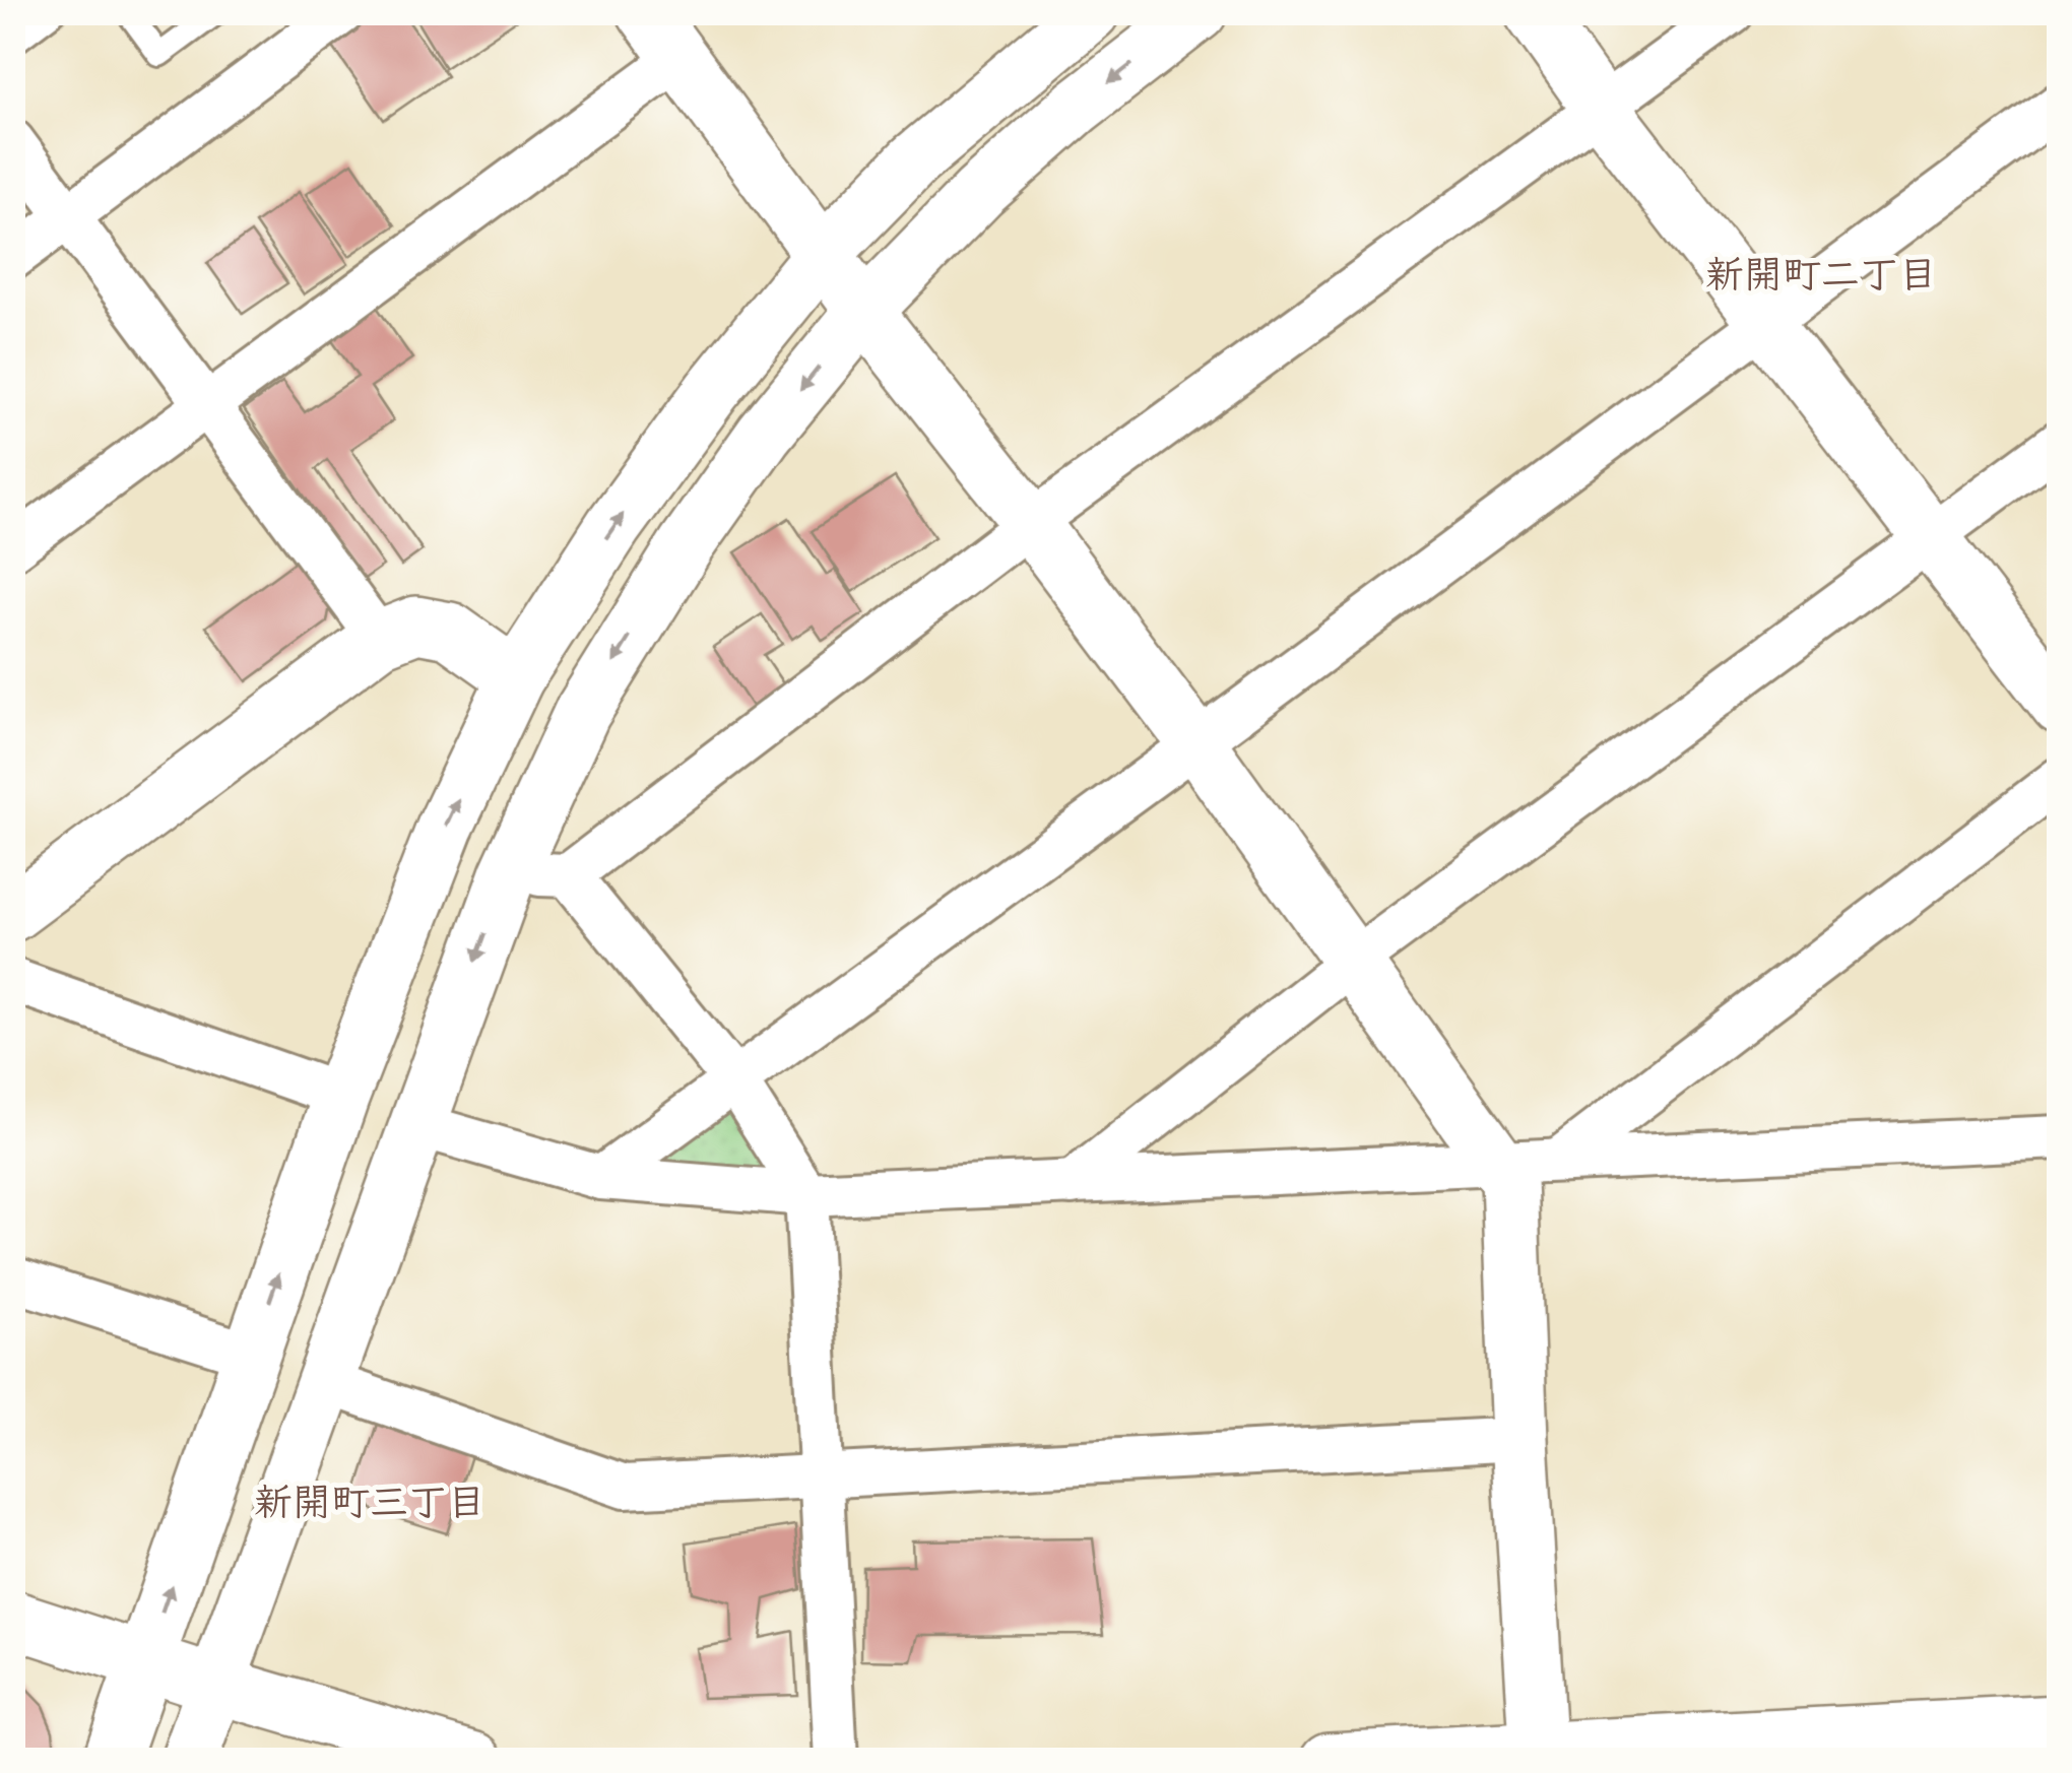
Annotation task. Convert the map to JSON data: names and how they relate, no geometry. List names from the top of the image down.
{
  "districts": ["新開町二丁目", "新開町三丁目"]
}
